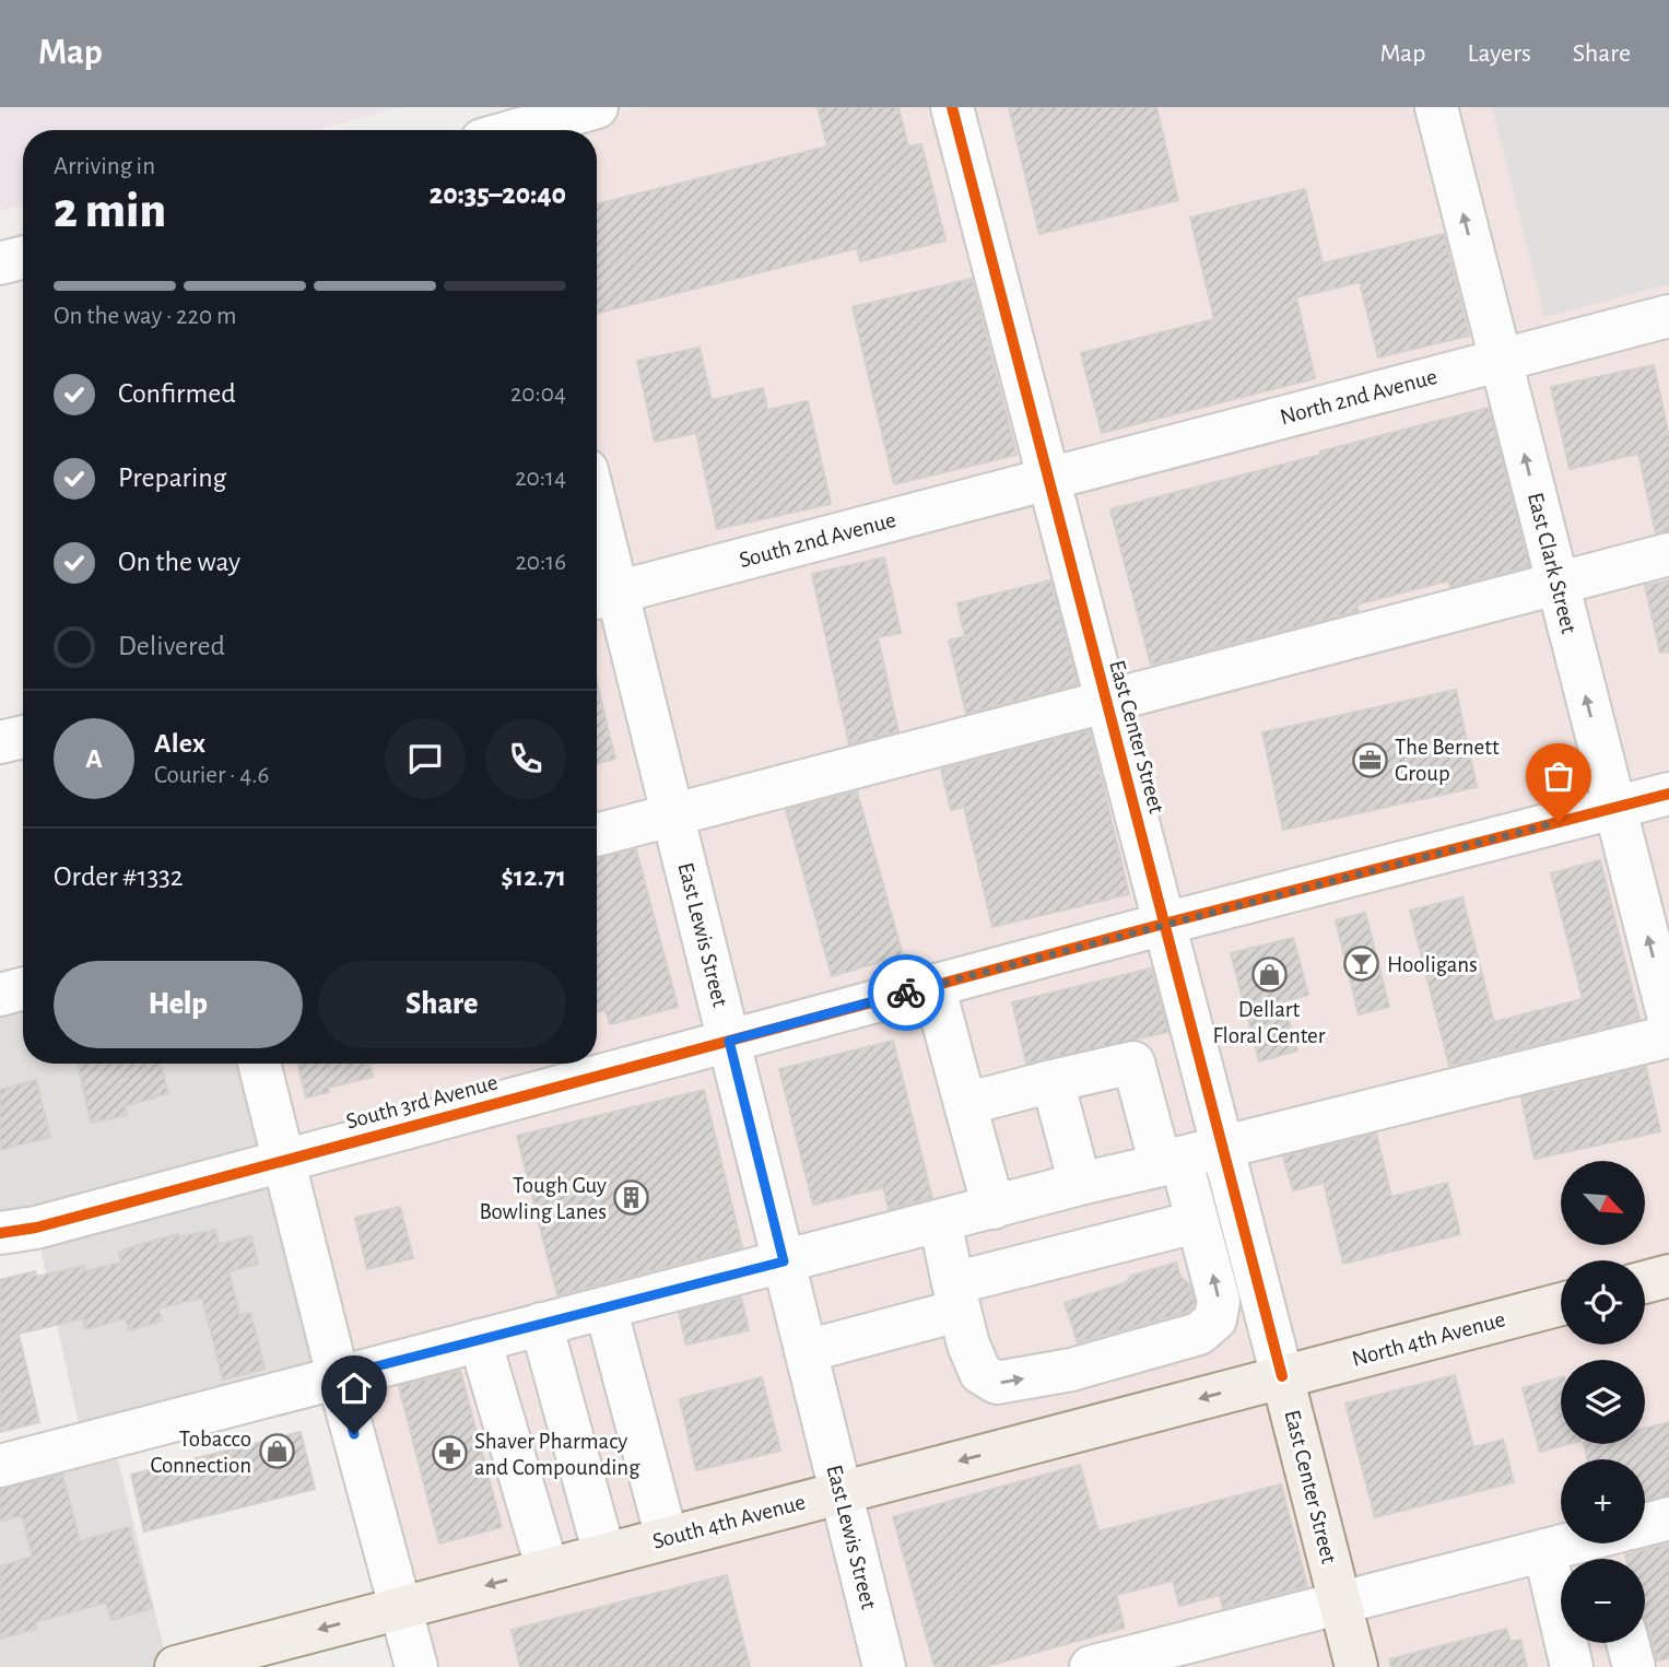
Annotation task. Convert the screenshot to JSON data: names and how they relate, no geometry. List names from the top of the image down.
{
  "streets": {
    "main road": ["East Center Street", "North 4th Avenue", "South 4th Avenue"],
    "street": [
      "North 2nd Avenue",
      "South 2nd Avenue",
      "East Clark Street",
      "East Lewis Street",
      "South 3rd Avenue"
    ]
  },
  "crossings": [
    ["North 2nd Avenue", "South 2nd Avenue"],
    ["North 2nd Avenue", "East Clark Street"],
    ["North 2nd Avenue", "East Center Street"],
    ["South 2nd Avenue", "East Center Street"],
    ["South 2nd Avenue", "East Lewis Street"],
    ["East Clark Street", "South 3rd Avenue"],
    ["East Center Street", "South 3rd Avenue"],
    ["East Center Street", "North 4th Avenue"],
    ["East Center Street", "South 4th Avenue"],
    ["East Lewis Street", "South 3rd Avenue"],
    ["East Lewis Street", "South 4th Avenue"],
    ["North 4th Avenue", "South 4th Avenue"]
  ],
  "one_way": ["East Clark Street", "South 4th Avenue"],
  "places": {
    "office": ["The Bernett Group"],
    "bar": ["Hooligans"],
    "shop": ["Dellart Floral Center", "Tobacco Connection"],
    "building": ["Tough Guy Bowling Lanes"],
    "pharmacy": ["Shaver Pharmacy and Compounding"]
  },
  "north": "bottom right",
  "page": {
    "header": "Map",
    "nav": ["Map", "Layers", "Share"],
    "heading": ["2 min", "Arriving in", "20:35–20:40"],
    "panel": [
      "Alex",
      "Courier · 4.6",
      "Order #1332",
      "$12.71"
    ],
    "bar": "On the way · 220 m",
    "list": [
      ["Confirmed", "20:04"],
      ["Preparing", "20:14"],
      ["On the way", "20:16"],
      "Delivered"
    ],
    "round": "A",
    "buttons": ["Help", "Share"],
    "map_buttons": ["+", "−"]
  }
}
